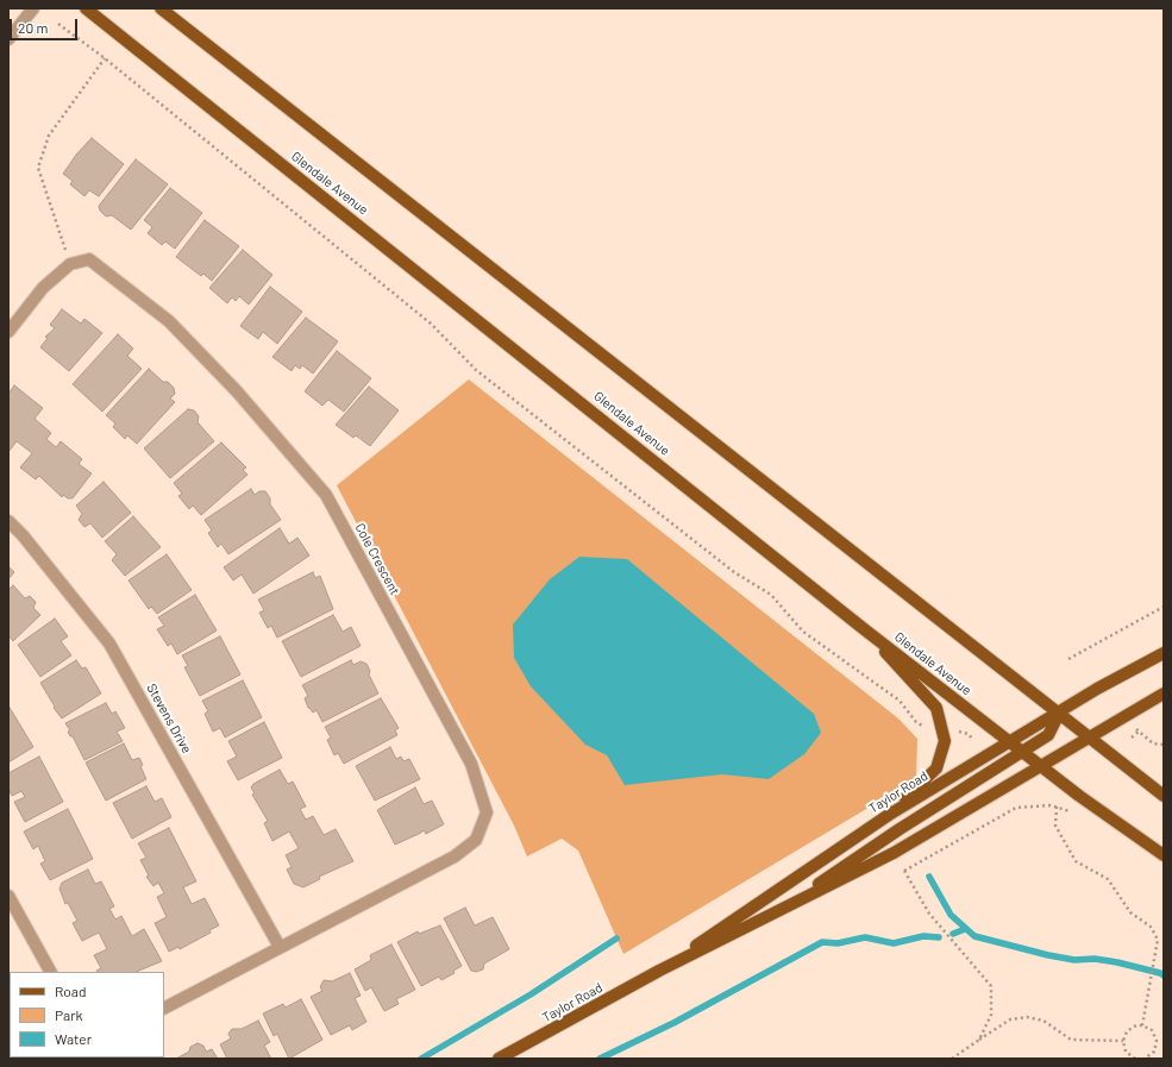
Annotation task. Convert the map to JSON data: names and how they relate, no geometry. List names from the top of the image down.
{
  "streets": {
    "main road": ["Glendale Avenue", "Taylor Road"],
    "street": ["Cole Crescent", "Stevens Drive"]
  },
  "crossings": [
    ["Glendale Avenue", "Taylor Road"],
    ["Cole Crescent", "Stevens Drive"]
  ],
  "legend": ["Road", "Park", "Water"],
  "scale_bar": "20 m"
}
